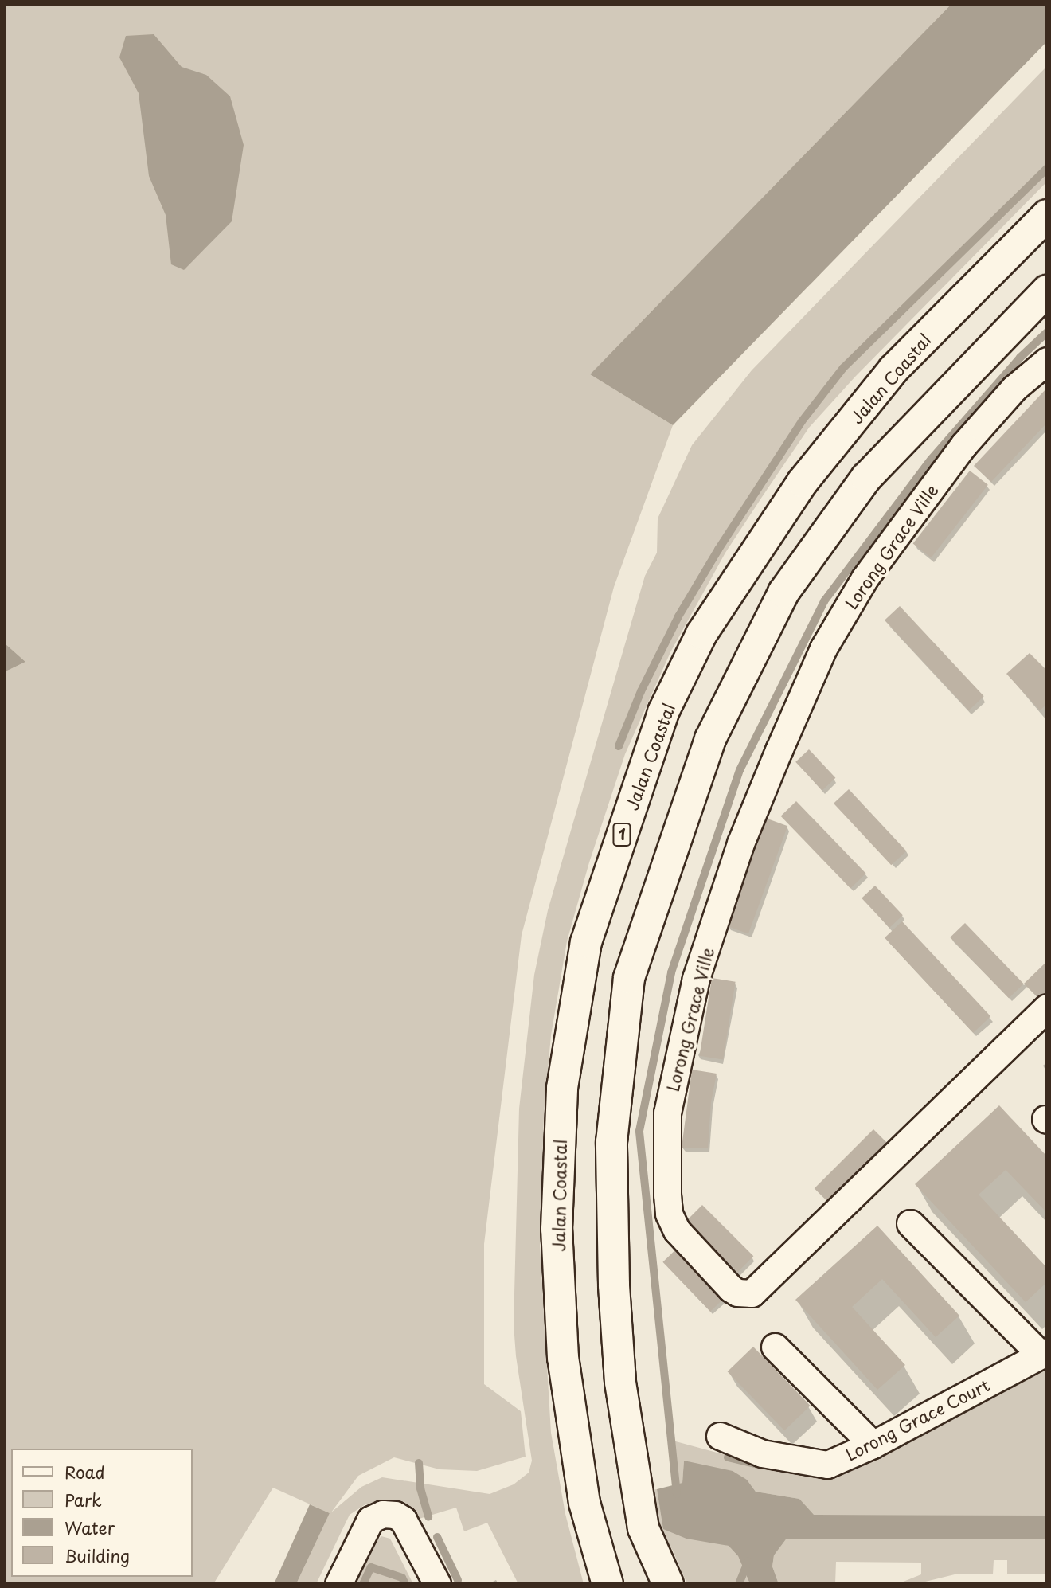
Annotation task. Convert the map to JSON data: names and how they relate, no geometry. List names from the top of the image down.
{
  "streets": {
    "highway": ["Jalan Coastal", "1"],
    "street": ["Lorong Grace Ville", "Lorong Grace Court"]
  },
  "legend": [
    "Road",
    "Park",
    "Water",
    "Building"
  ]
}
